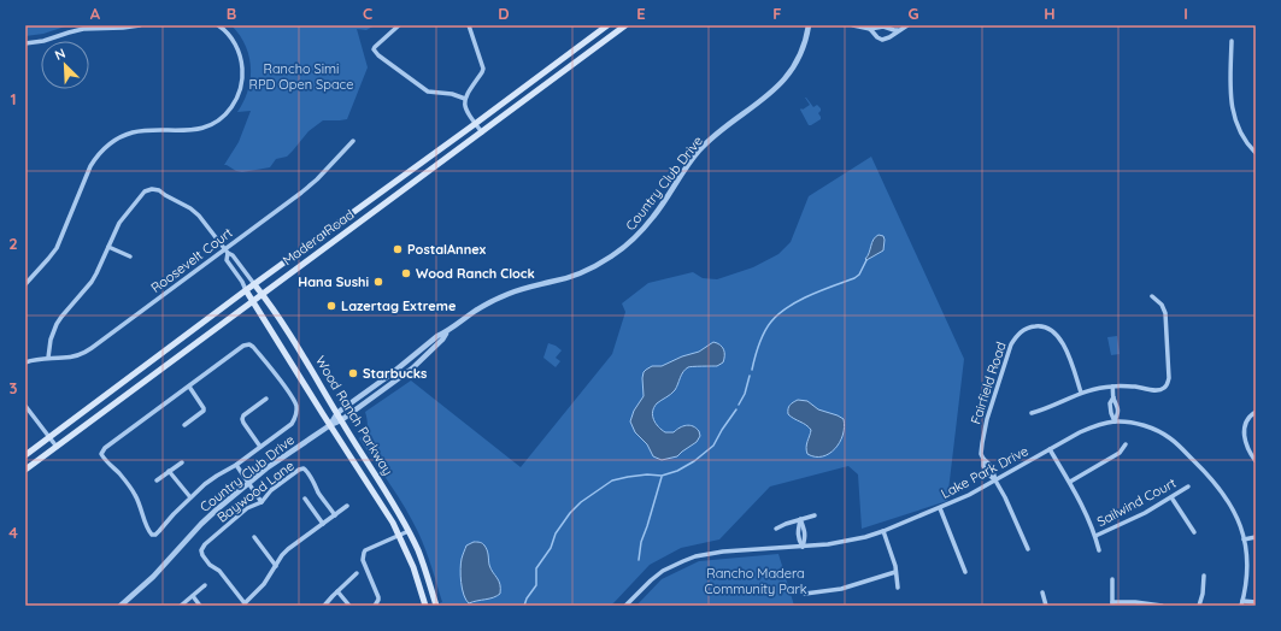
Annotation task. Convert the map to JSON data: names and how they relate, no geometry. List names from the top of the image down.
{
  "streets": {
    "main road": ["Madera Road", "Wood Ranch Parkway"],
    "street": [
      "Country Club Drive",
      "Roosevelt Court",
      "Fairfield Road",
      "Lake Park Drive",
      "Baywood Lane",
      "Sailwind Court"
    ]
  },
  "crossings": [
    ["Country Club Drive", "Wood Ranch Parkway"],
    ["Madera Road", "Wood Ranch Parkway"],
    ["Roosevelt Court", "Wood Ranch Parkway"],
    ["Fairfield Road", "Lake Park Drive"]
  ],
  "parks": ["Rancho Simi RPD Open Space", "Rancho Madera Community Park"],
  "places": [
    "PostalAnnex",
    "Wood Ranch Clock",
    "Hana Sushi",
    "Lazertag Extreme",
    "Starbucks"
  ],
  "north": "top left",
  "grid": {
    "columns": [
      "A",
      "B",
      "C",
      "D",
      "E",
      "F",
      "G",
      "H",
      "I"
    ],
    "rows": [
      "1",
      "2",
      "3",
      "4"
    ]
  }
}
